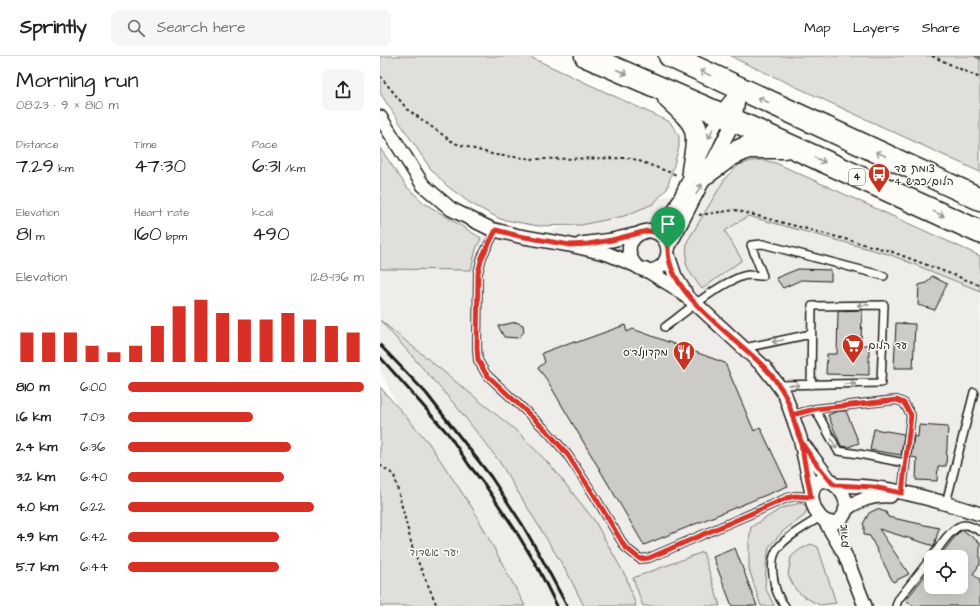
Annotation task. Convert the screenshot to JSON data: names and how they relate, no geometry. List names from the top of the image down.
{
  "streets": {
    "highway": ["4"],
    "street": ["אודם"]
  },
  "parks": ["יער אשדוד"],
  "places": {
    "bus stop": ["צומת עד הלום/כביש 4"],
    "supermarket": ["עד הלום"],
    "restaurant": ["מקדונלד'ס"]
  },
  "page": {
    "header": "Sprintly",
    "search": "Search here",
    "nav": ["Map", "Layers", "Share"],
    "heading": ["Morning run", "08:23 · 9 × 810 m"],
    "stats": [
      ["Distance", "7.29 km"],
      ["Time", "47:30"],
      ["Pace", "6:31 /km"],
      ["Elevation", "81 m"],
      ["Heart rate", "160 bpm"],
      ["kcal", "490"]
    ],
    "chart": ["Elevation", "128–136 m"],
    "list": [
      {
        "name": "810 m",
        "note": "6:00"
      },
      {
        "name": "1.6 km",
        "note": "7:03"
      },
      {
        "name": "2.4 km",
        "note": "6:36"
      },
      {
        "name": "3.2 km",
        "note": "6:40"
      },
      {
        "name": "4.0 km",
        "note": "6:22"
      },
      {
        "name": "4.9 km",
        "note": "6:42"
      },
      {
        "name": "5.7 km",
        "note": "6:44"
      }
    ]
  }
}
